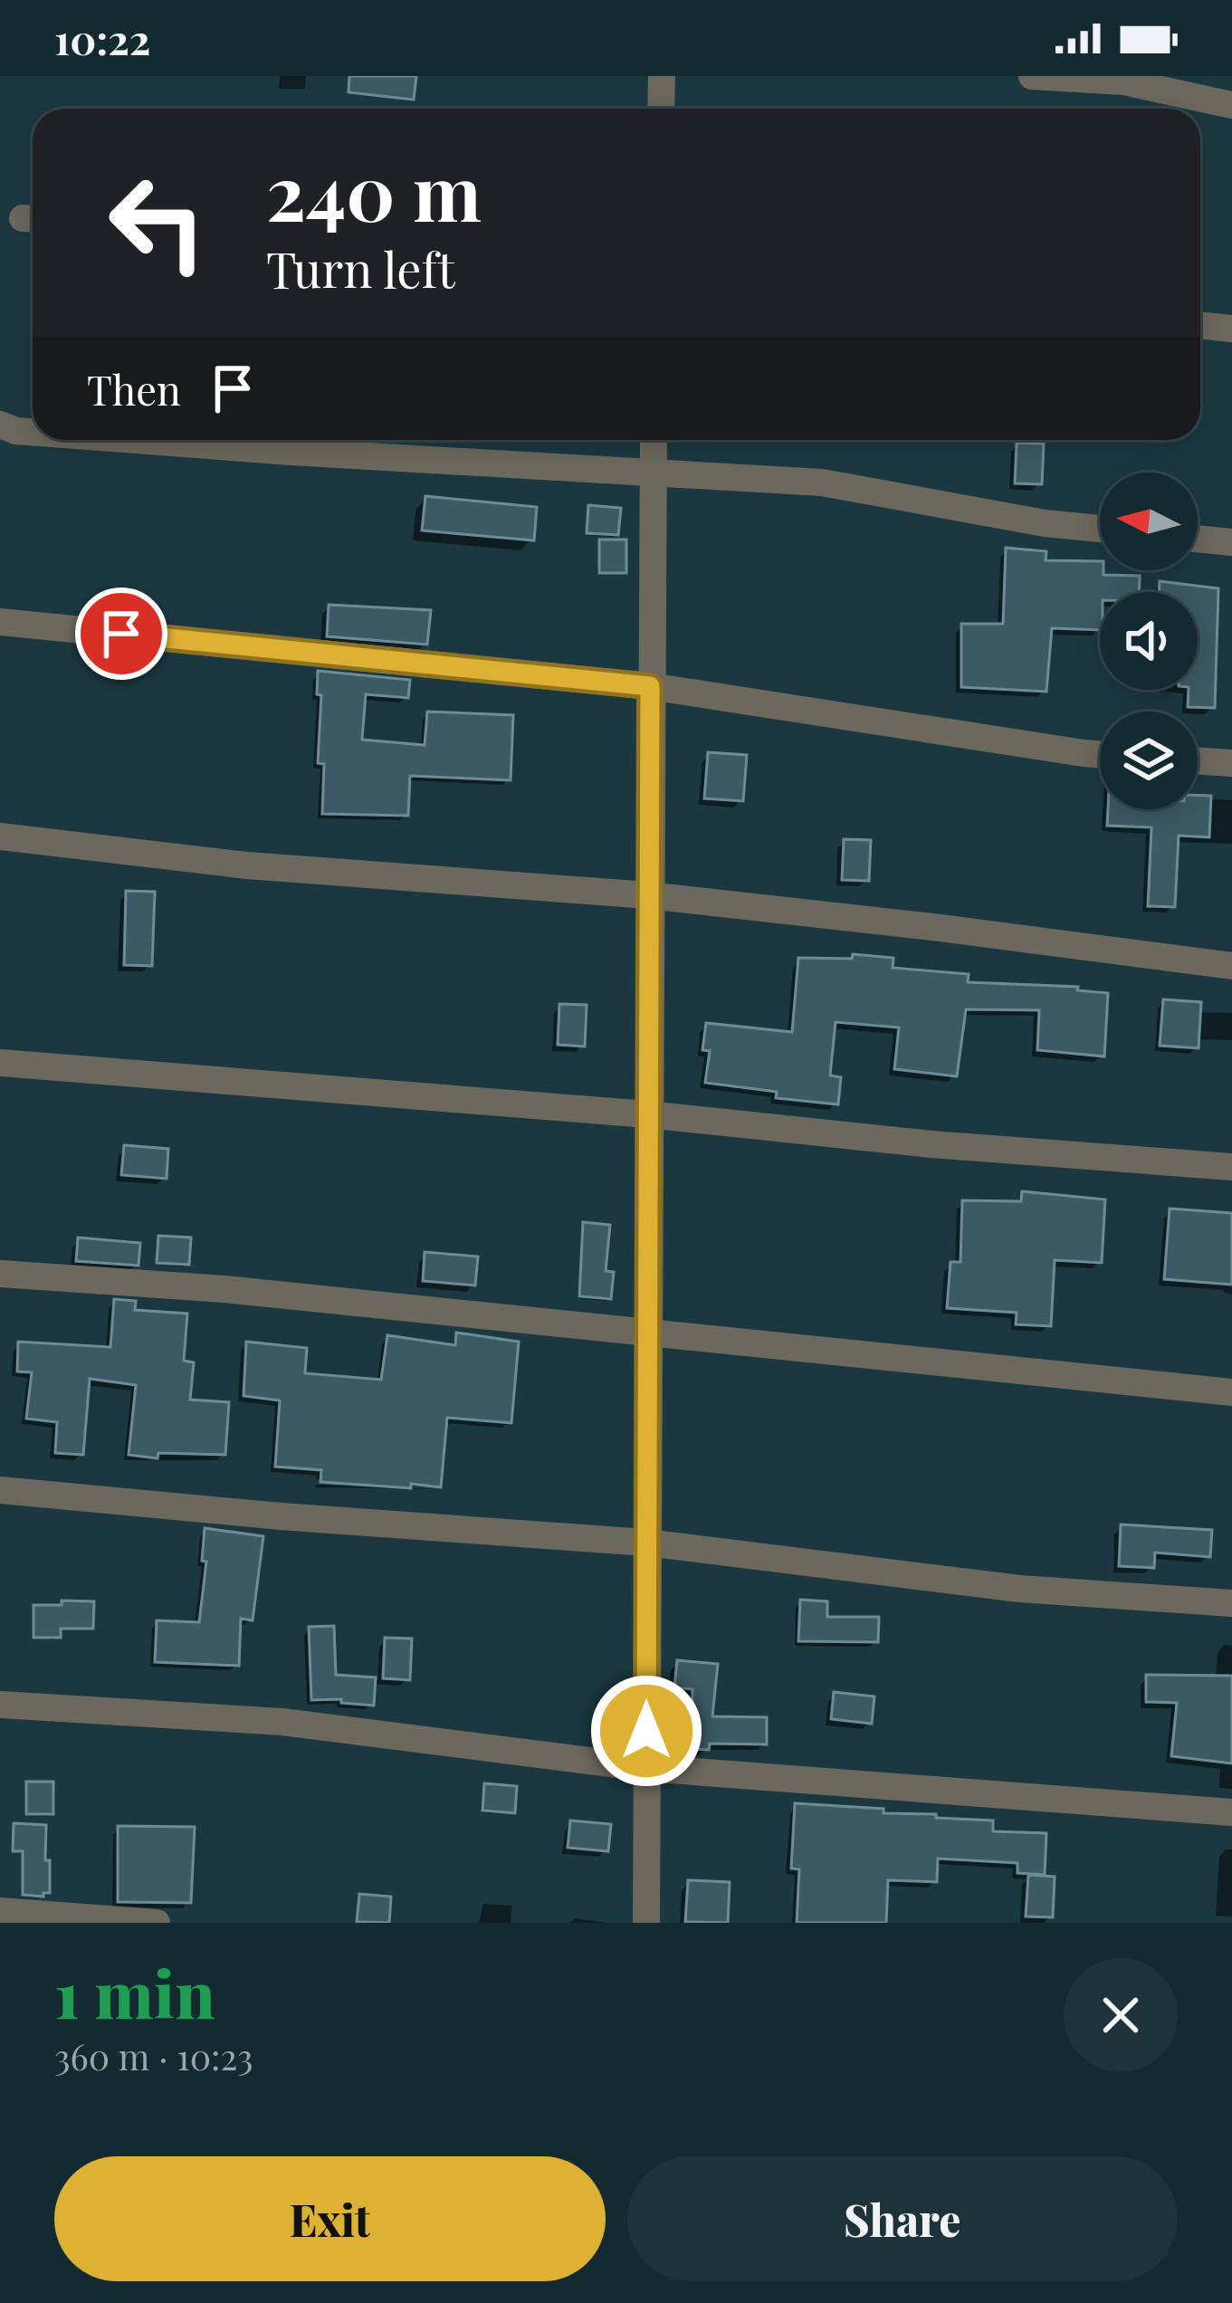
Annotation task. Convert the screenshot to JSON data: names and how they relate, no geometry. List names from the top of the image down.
{
  "north": "left",
  "page": {
    "status": "10:22",
    "turn": ["240 m", "Turn left"],
    "then": "Then",
    "heading": ["1 min", "360 m · 10:23"],
    "buttons": ["Exit", "Share"]
  }
}
